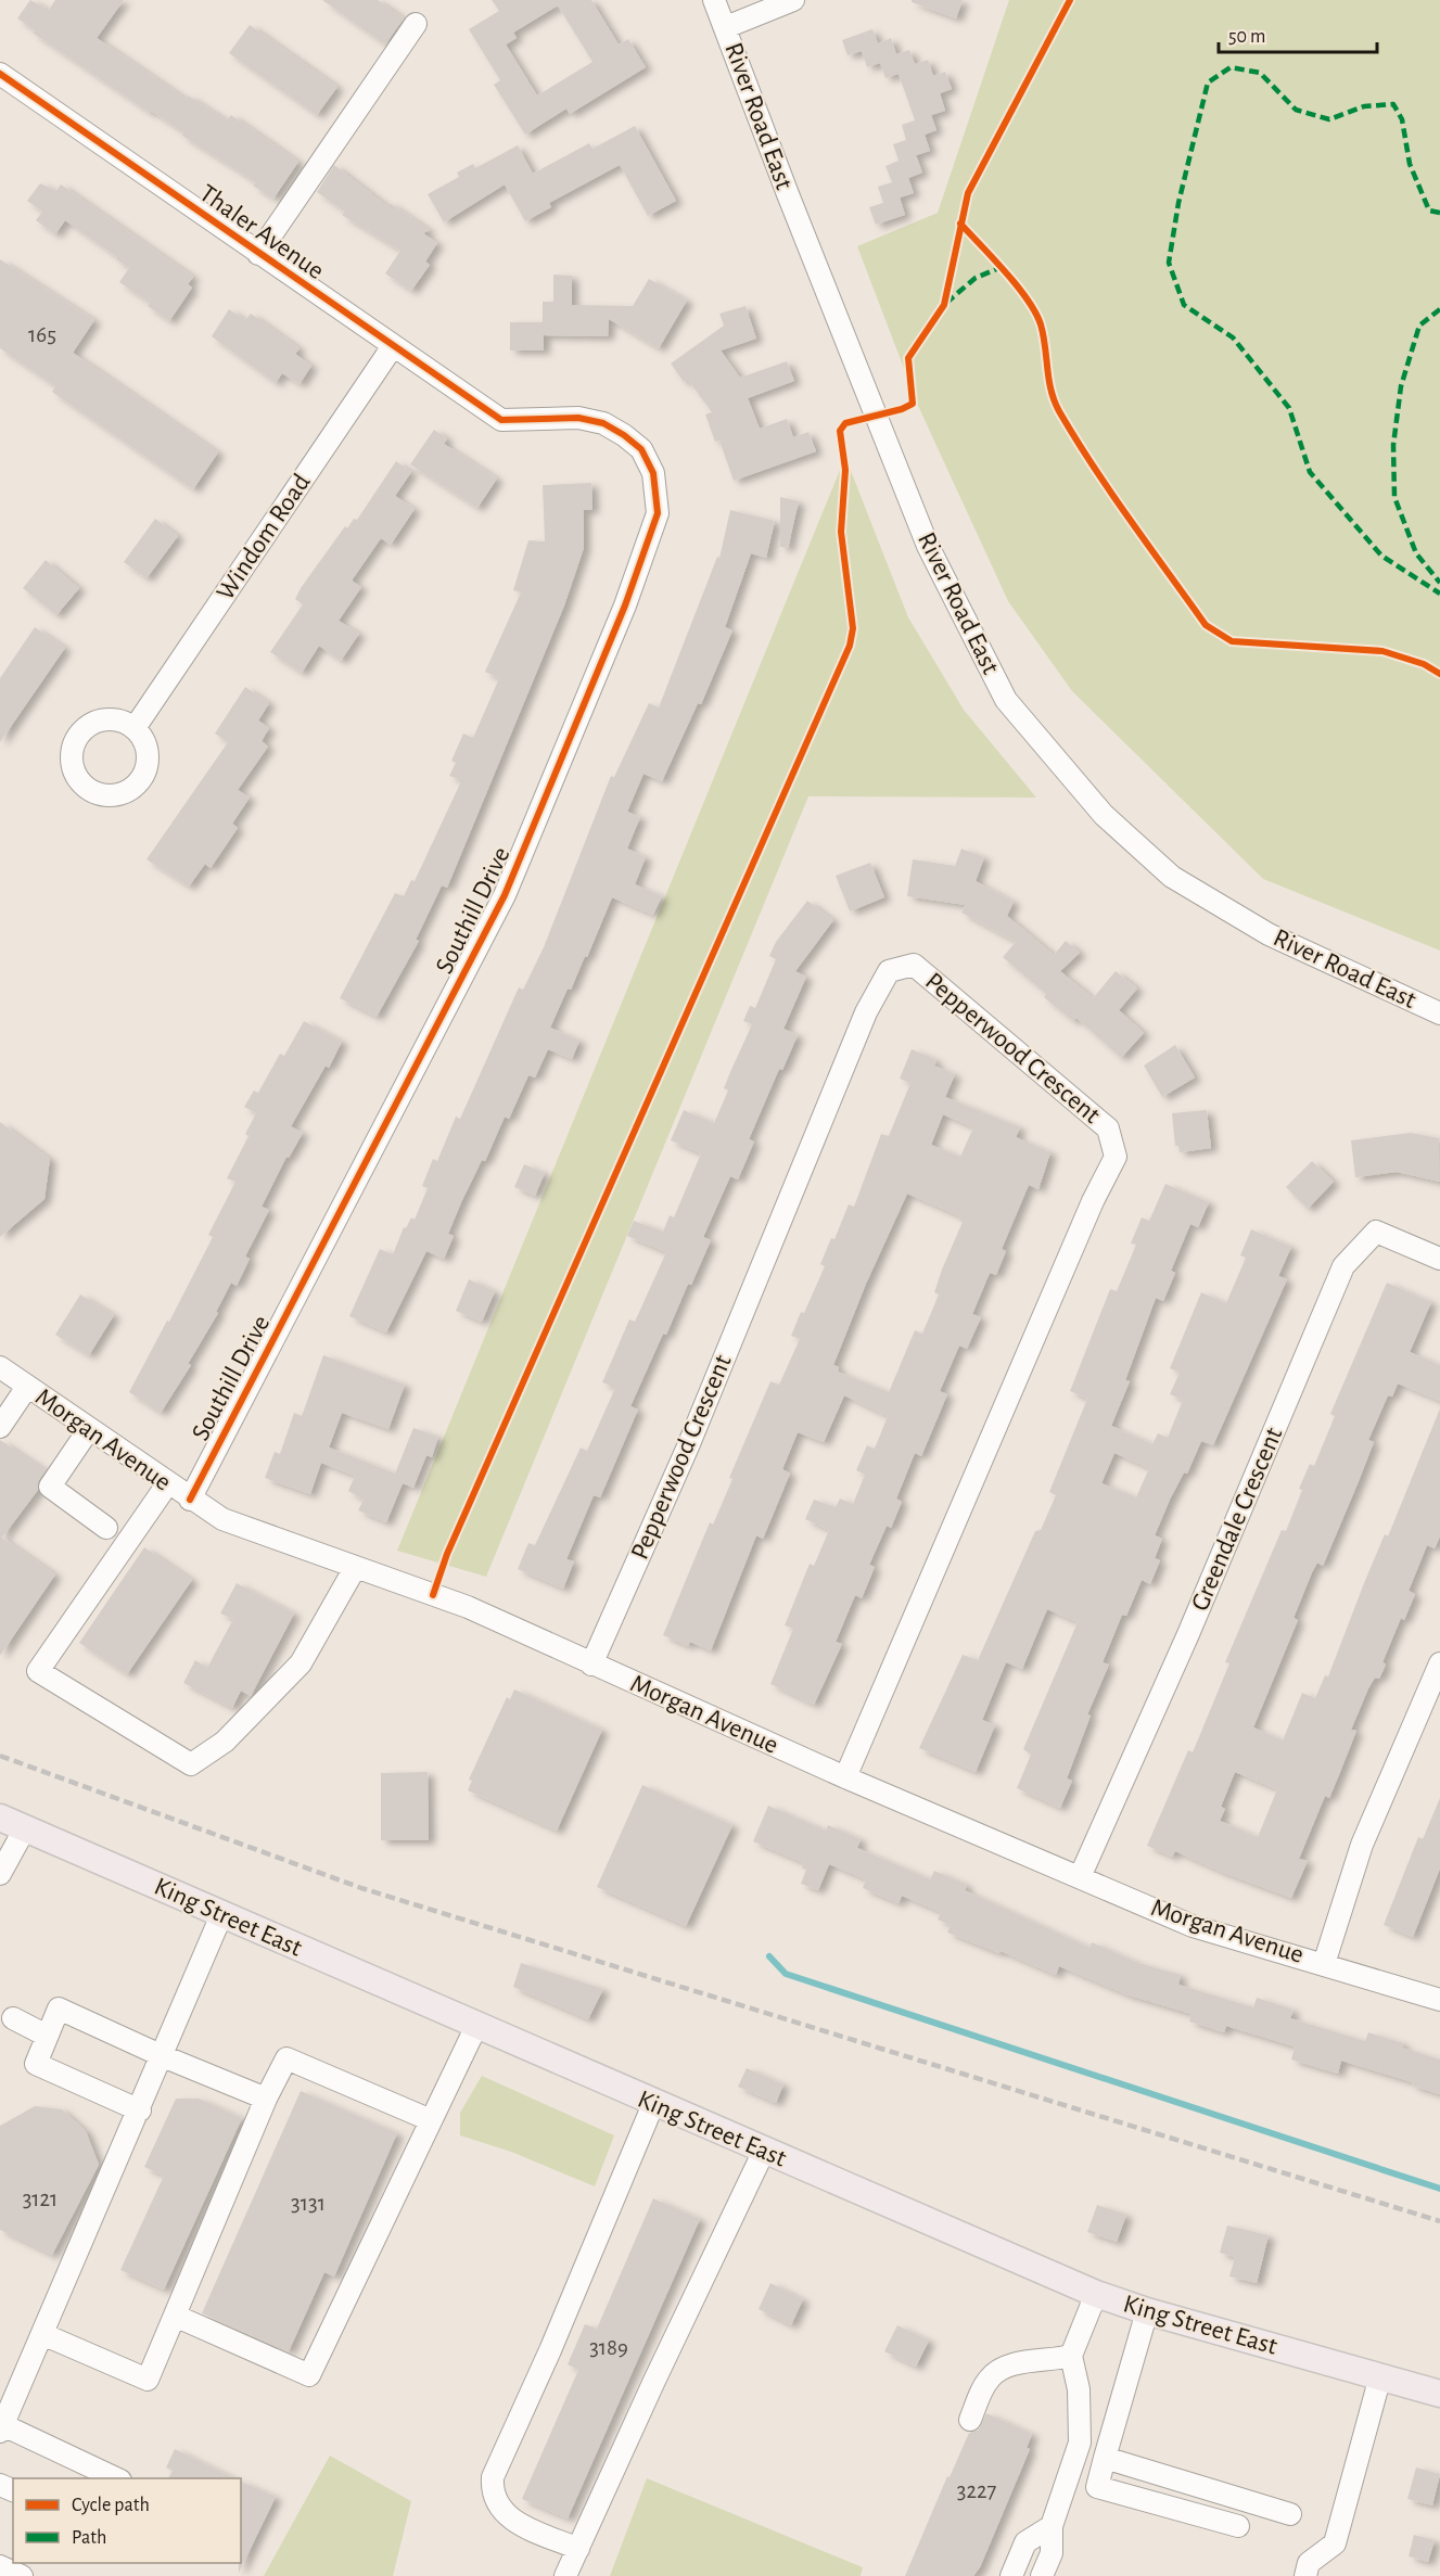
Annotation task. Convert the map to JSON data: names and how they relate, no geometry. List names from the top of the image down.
{
  "streets": {
    "main road": ["King Street East"],
    "street": [
      "River Road East",
      "Thaler Avenue",
      "Windom Road",
      "Southill Drive",
      "Pepperwood Crescent",
      "Morgan Avenue",
      "Greendale Crescent"
    ]
  },
  "crossings": [
    ["Thaler Avenue", "Windom Road"],
    ["Thaler Avenue", "Southill Drive"],
    ["Southill Drive", "Morgan Avenue"],
    ["Pepperwood Crescent", "Morgan Avenue"],
    ["Morgan Avenue", "Greendale Crescent"]
  ],
  "house_numbers": [
    "165",
    "3121",
    "3131",
    "3189",
    "3227"
  ],
  "legend": ["Cycle path", "Path"],
  "scale_bar": "50 m"
}
